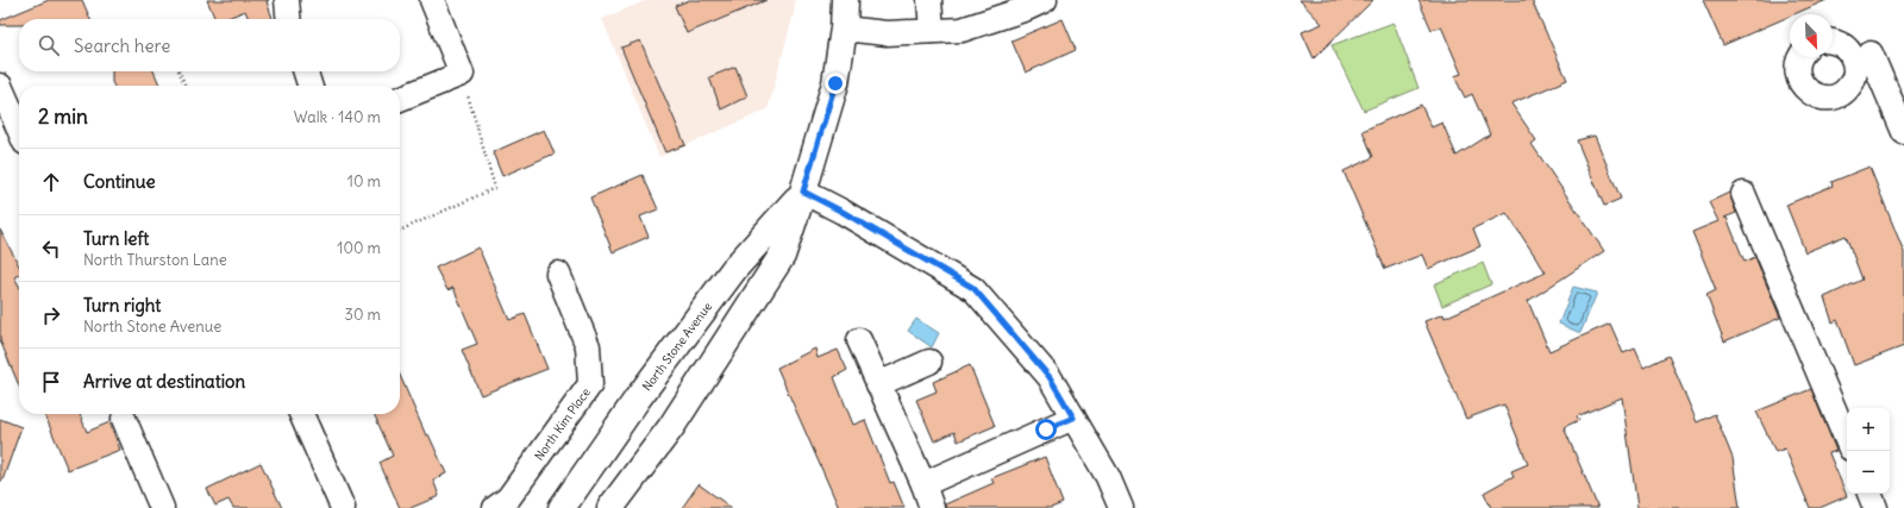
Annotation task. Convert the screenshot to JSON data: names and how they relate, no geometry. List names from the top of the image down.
{
  "streets": {
    "main road": ["North Stone Avenue"],
    "street": ["North Kim Place"]
  },
  "north": "bottom right",
  "page": {
    "search": "Search here",
    "heading": ["2 min", "Walk · 140 m"],
    "list": [
      ["Continue", "10 m"],
      ["Turn left", "North Thurston Lane", "100 m"],
      ["Turn right", "North Stone Avenue", "30 m"],
      "Arrive at destination"
    ],
    "map_buttons": ["+", "−"]
  }
}
